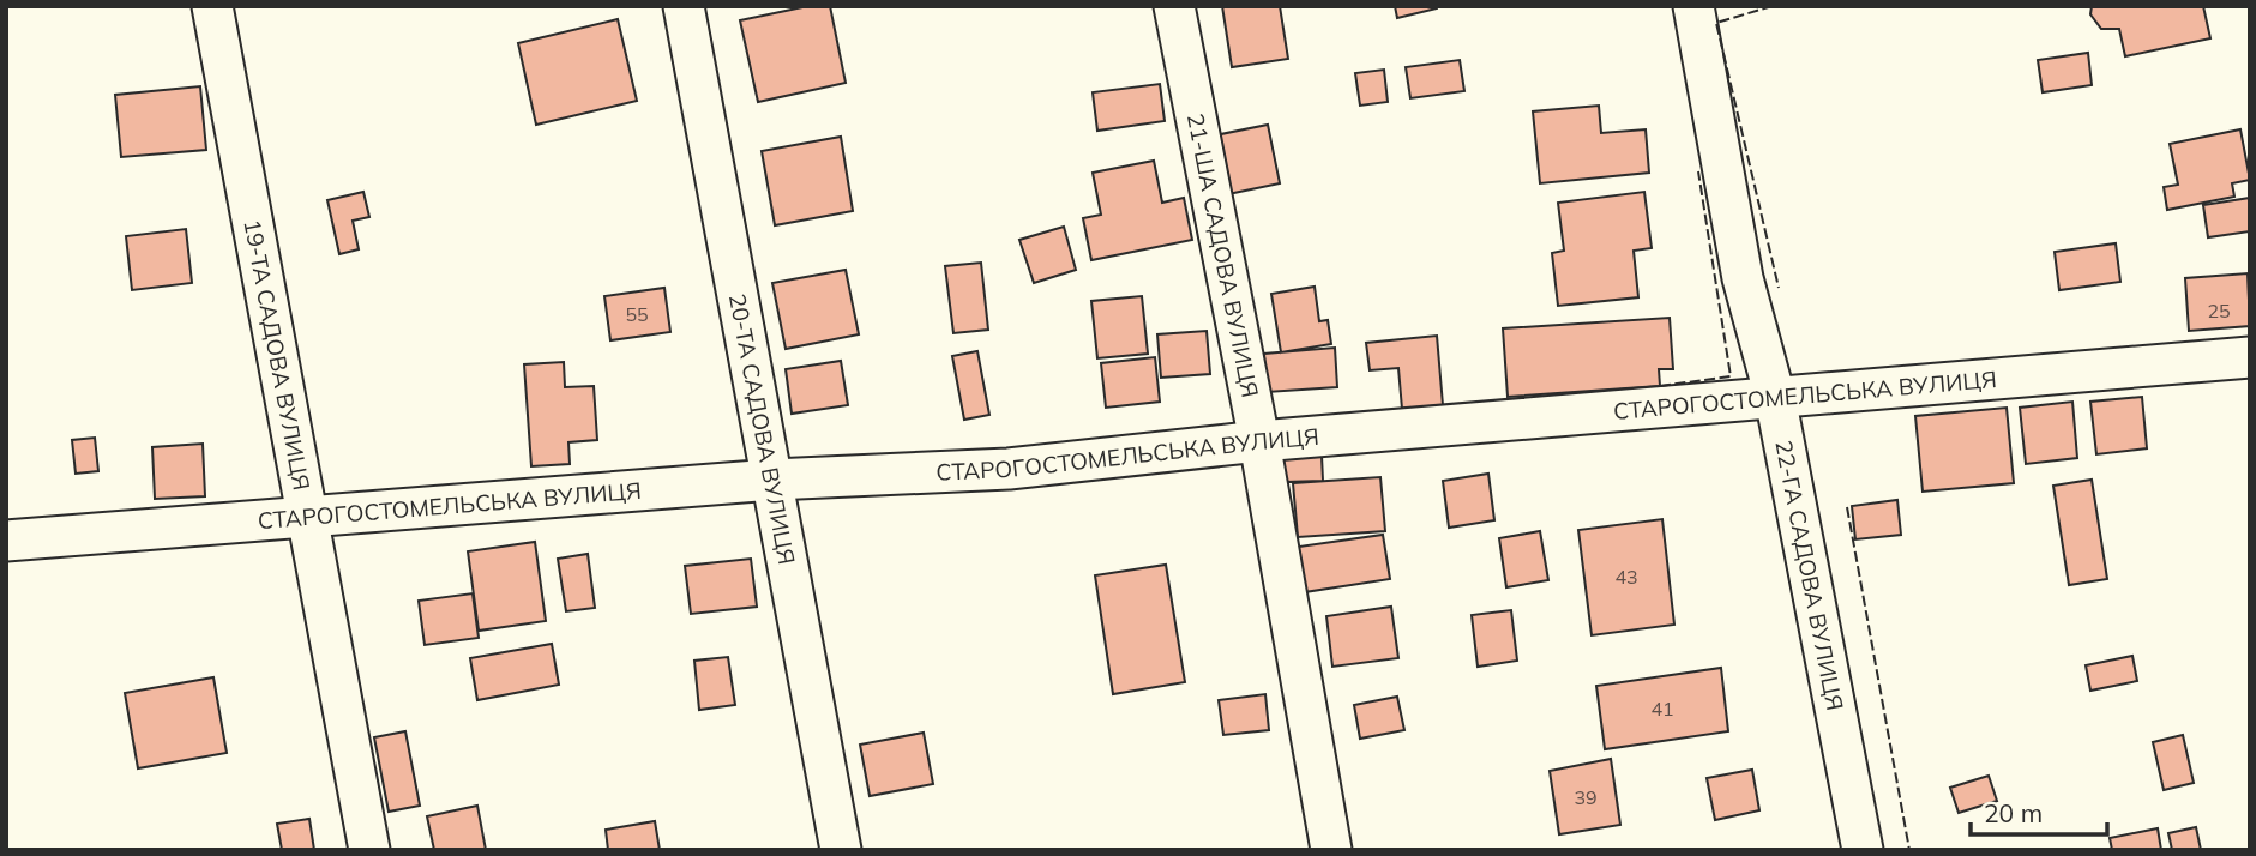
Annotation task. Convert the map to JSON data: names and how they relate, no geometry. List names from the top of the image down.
{
  "streets": {
    "street": [
      "21-ША САДОВА ВУЛИЦЯ",
      "19-ТА САДОВА ВУЛИЦЯ",
      "СТАРОГОСТОМЕЛЬСЬКА ВУЛИЦЯ",
      "20-ТА САДОВА ВУЛИЦЯ",
      "22-ГА САДОВА ВУЛИЦЯ"
    ]
  },
  "crossings": [
    ["21-ША САДОВА ВУЛИЦЯ", "СТАРОГОСТОМЕЛЬСЬКА ВУЛИЦЯ"],
    ["19-ТА САДОВА ВУЛИЦЯ", "СТАРОГОСТОМЕЛЬСЬКА ВУЛИЦЯ"],
    ["СТАРОГОСТОМЕЛЬСЬКА ВУЛИЦЯ", "20-ТА САДОВА ВУЛИЦЯ"],
    ["СТАРОГОСТОМЕЛЬСЬКА ВУЛИЦЯ", "22-ГА САДОВА ВУЛИЦЯ"]
  ],
  "house_numbers": [
    "25",
    "55",
    "43",
    "41",
    "39"
  ],
  "scale_bar": "20 m"
}
